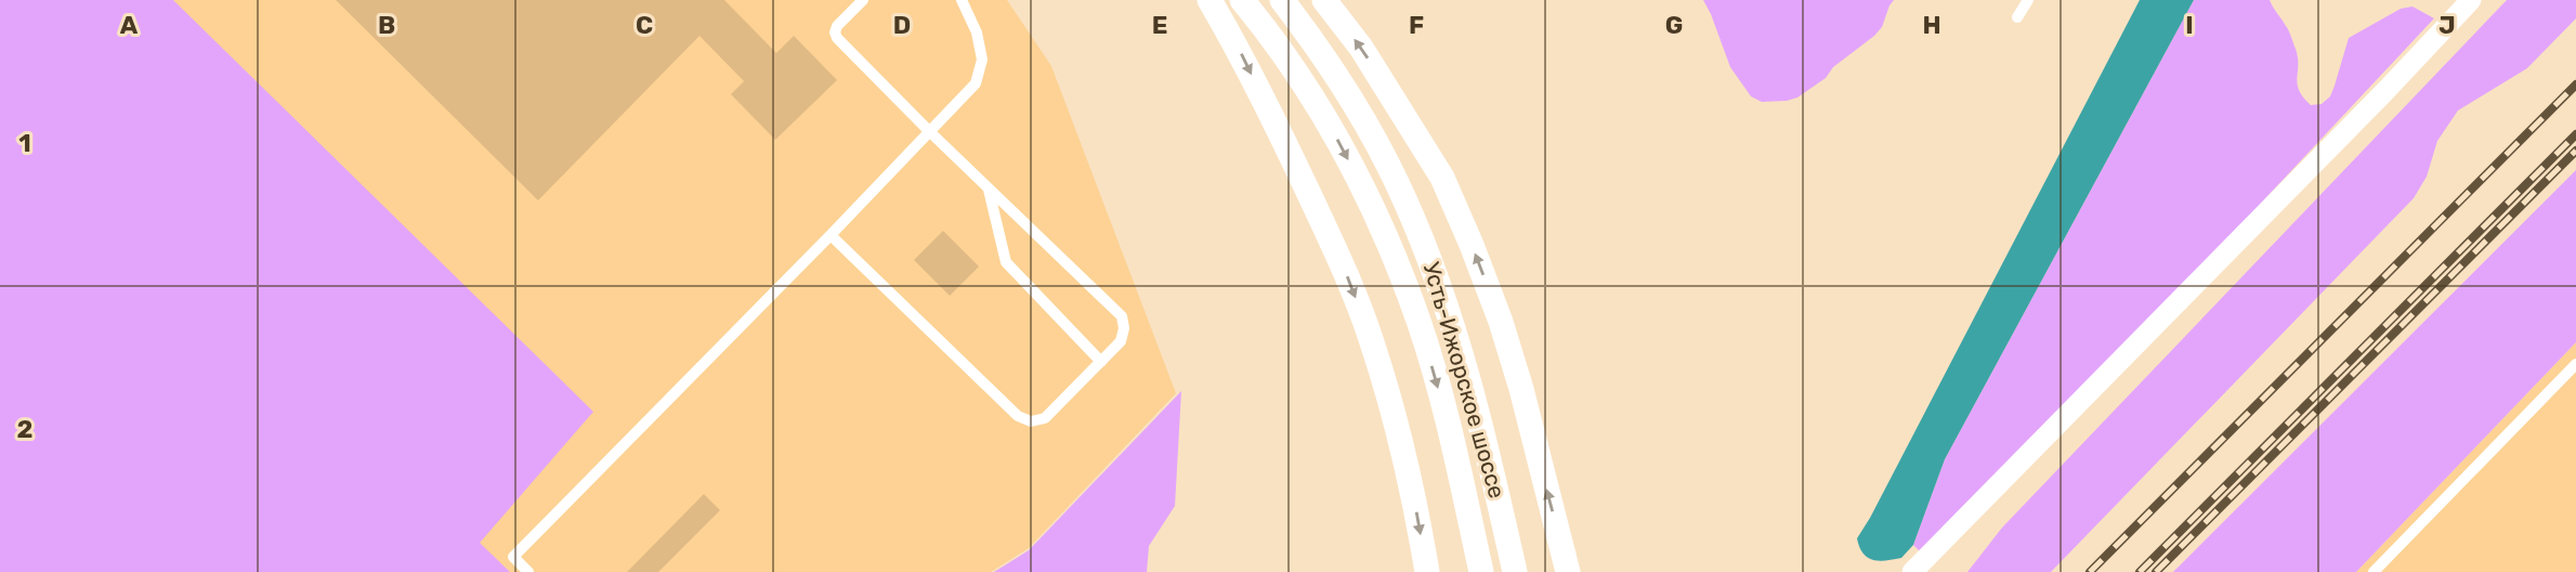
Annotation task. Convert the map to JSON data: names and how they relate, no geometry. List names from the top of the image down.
{
  "streets": {
    "street": ["Усть-Ижорское шоссе"]
  },
  "grid": {
    "columns": [
      "A",
      "B",
      "C",
      "D",
      "E",
      "F",
      "G",
      "H",
      "I",
      "J"
    ],
    "rows": ["1", "2"]
  }
}
